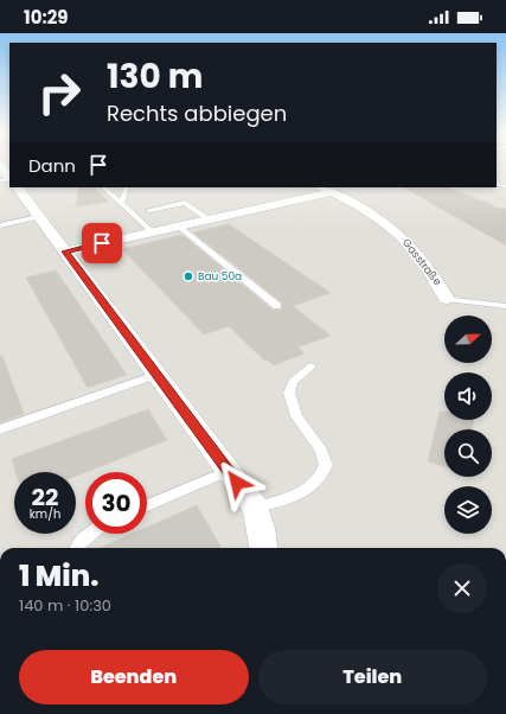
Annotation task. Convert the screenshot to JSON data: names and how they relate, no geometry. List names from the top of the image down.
{
  "streets": {
    "street": ["Gasstraße"]
  },
  "places": ["Bau 50a"],
  "north": "right",
  "page": {
    "status": "10:29",
    "turn": ["130 m", "Rechts abbiegen"],
    "then": "Dann",
    "speed": "22 km/h",
    "limit": "30",
    "heading": ["1 Min.", "140 m · 10:30"],
    "buttons": ["Beenden", "Teilen"]
  }
}
